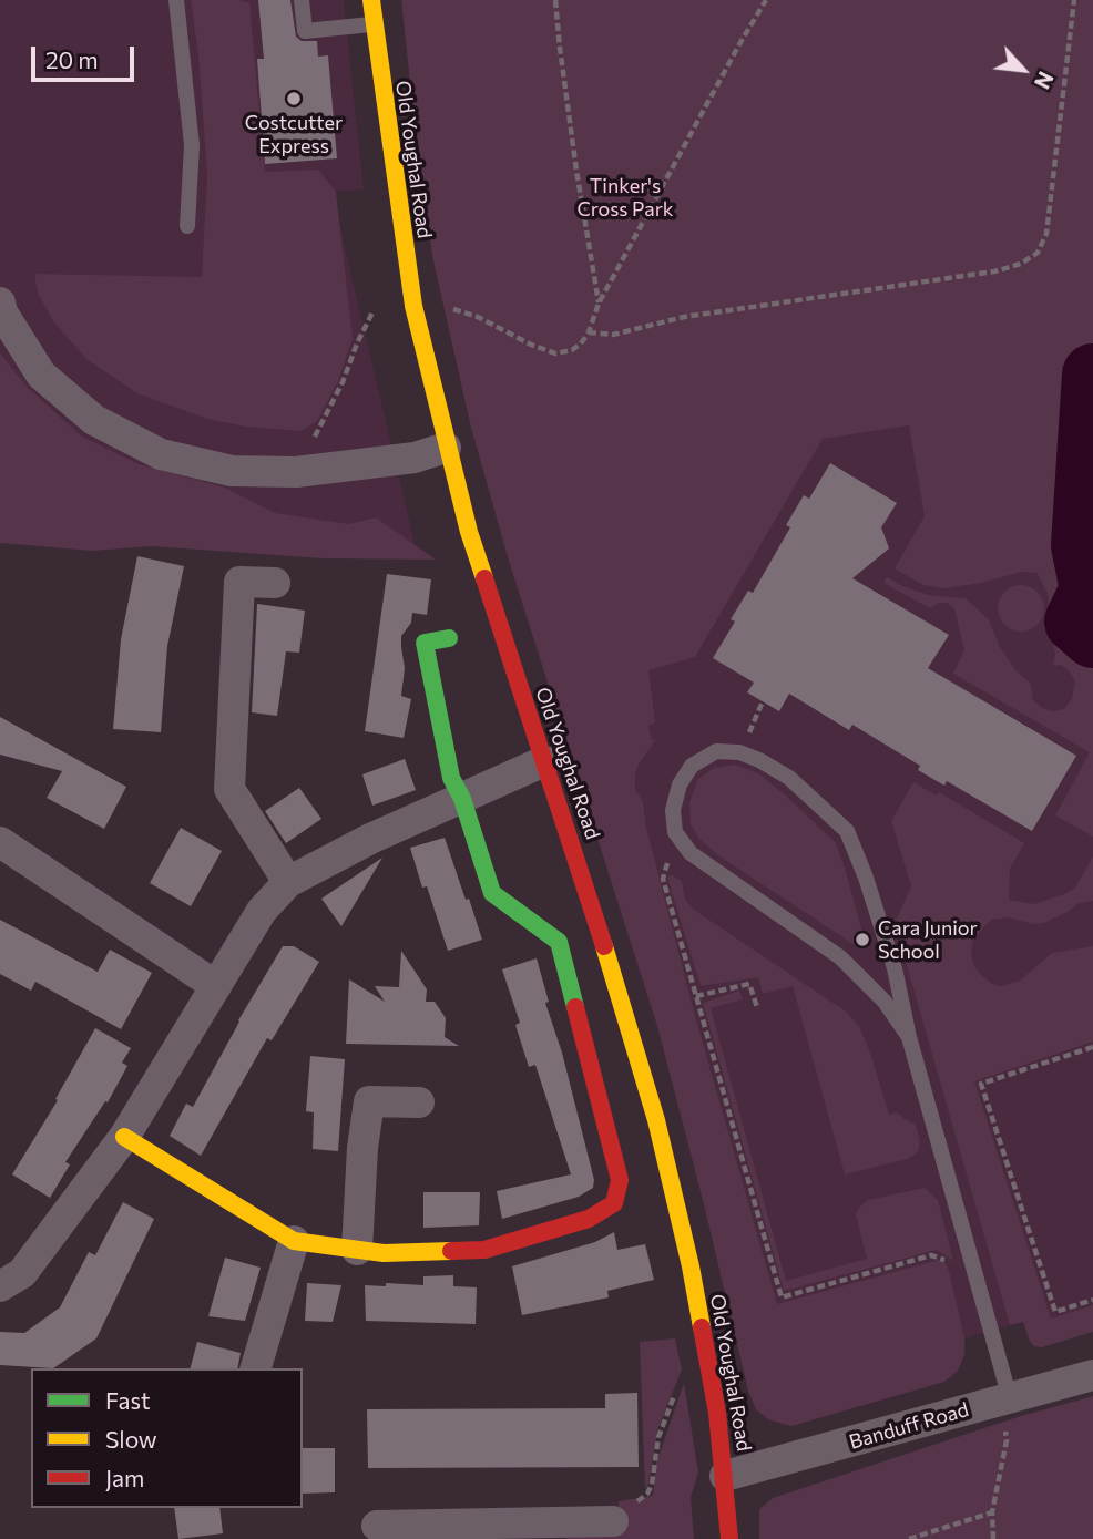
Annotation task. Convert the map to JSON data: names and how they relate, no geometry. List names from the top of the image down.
{
  "streets": {
    "main road": ["Old Youghal Road"],
    "street": ["Banduff Road"]
  },
  "crossings": [
    ["Old Youghal Road", "Banduff Road"]
  ],
  "parks": ["Tinker's Cross Park"],
  "places": ["Costcutter Express", "Cara Junior School"],
  "legend": ["Fast", "Slow", "Jam"],
  "scale_bar": "20 m",
  "north": "bottom right"
}
